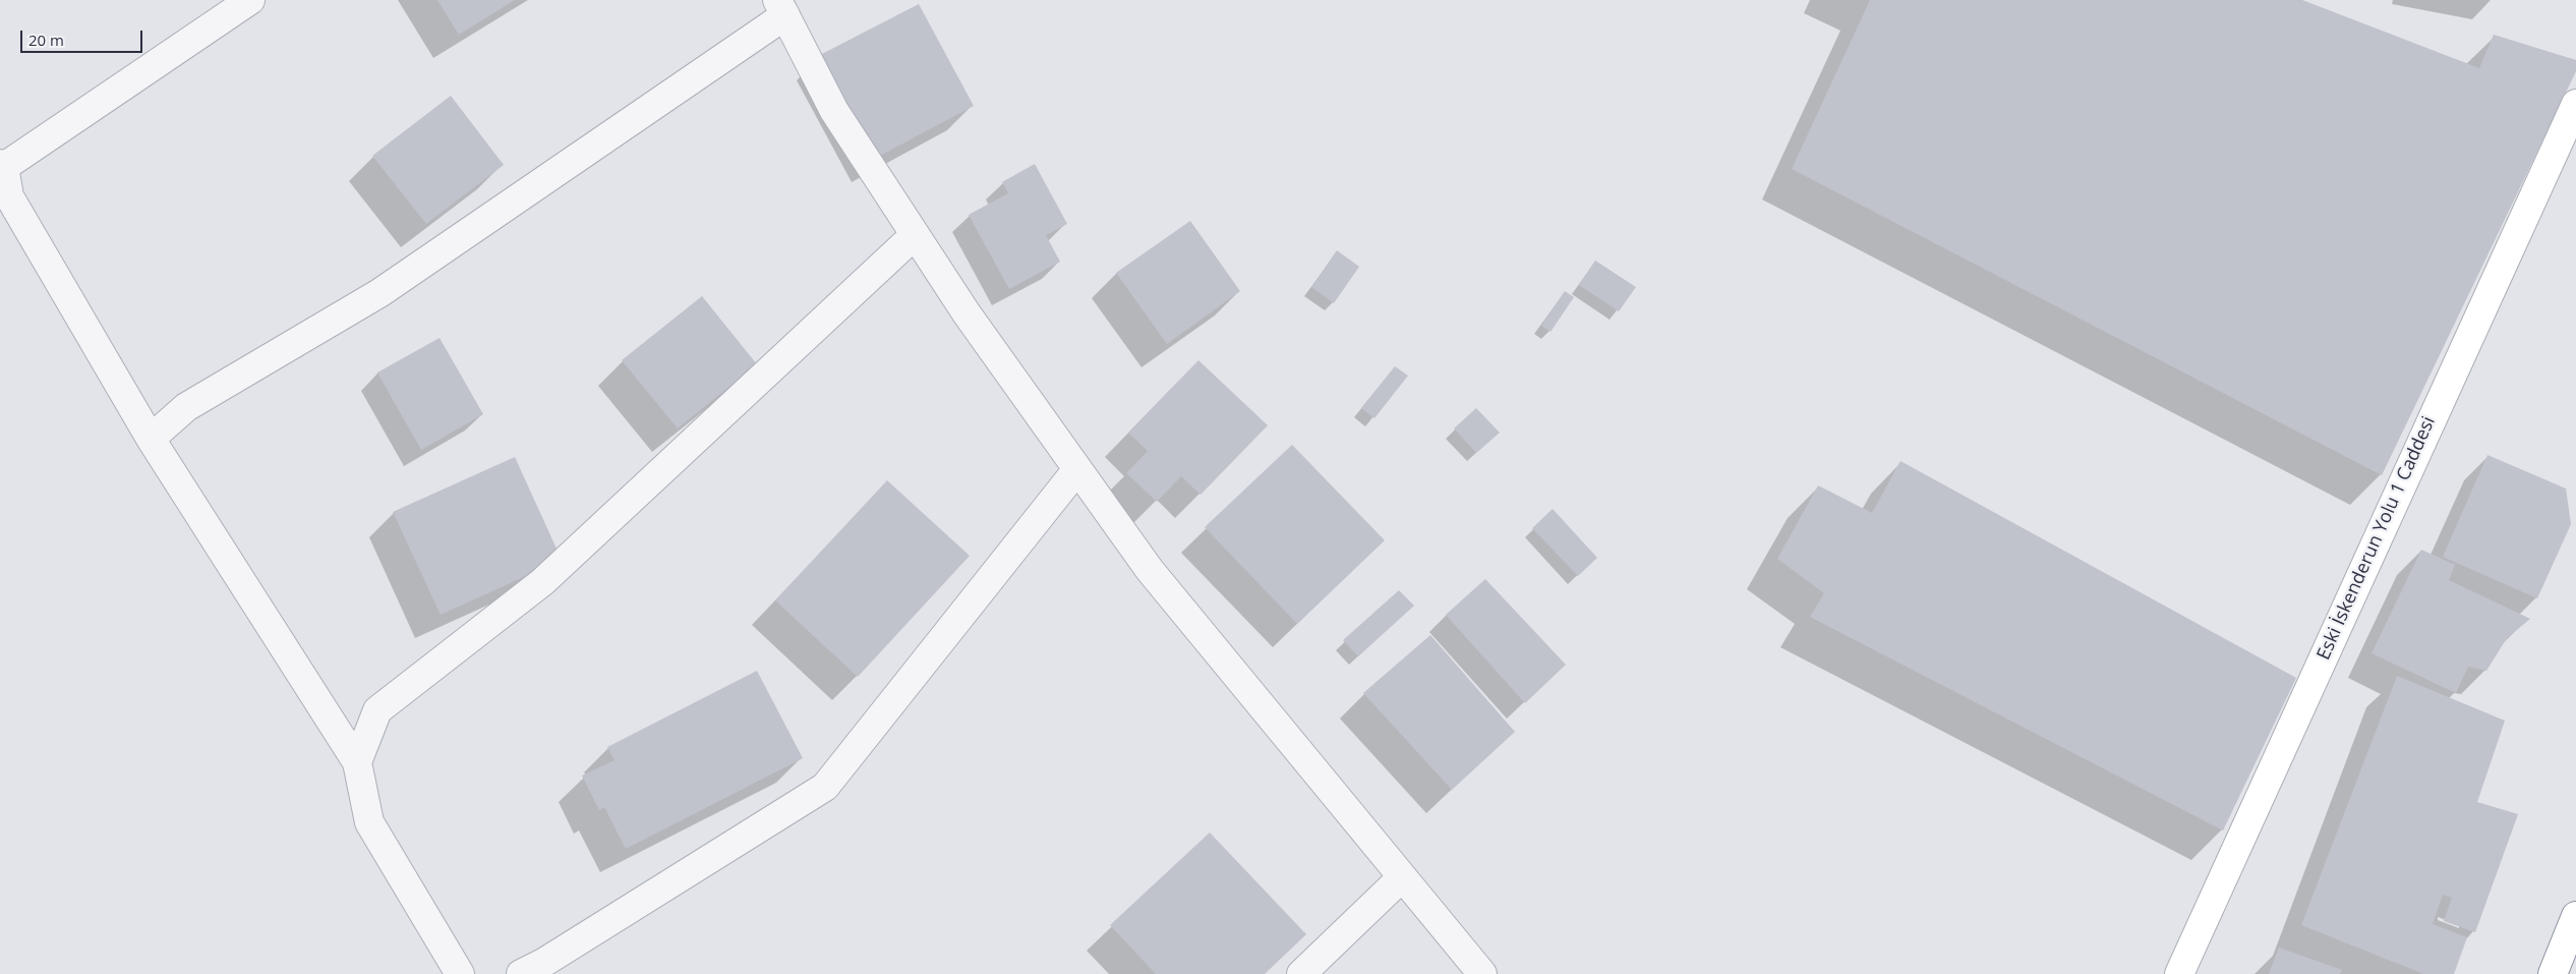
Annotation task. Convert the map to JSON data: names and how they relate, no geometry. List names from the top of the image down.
{
  "streets": {
    "main road": ["Eski İskenderun Yolu 1 Caddesi"]
  },
  "scale_bar": "20 m"
}
